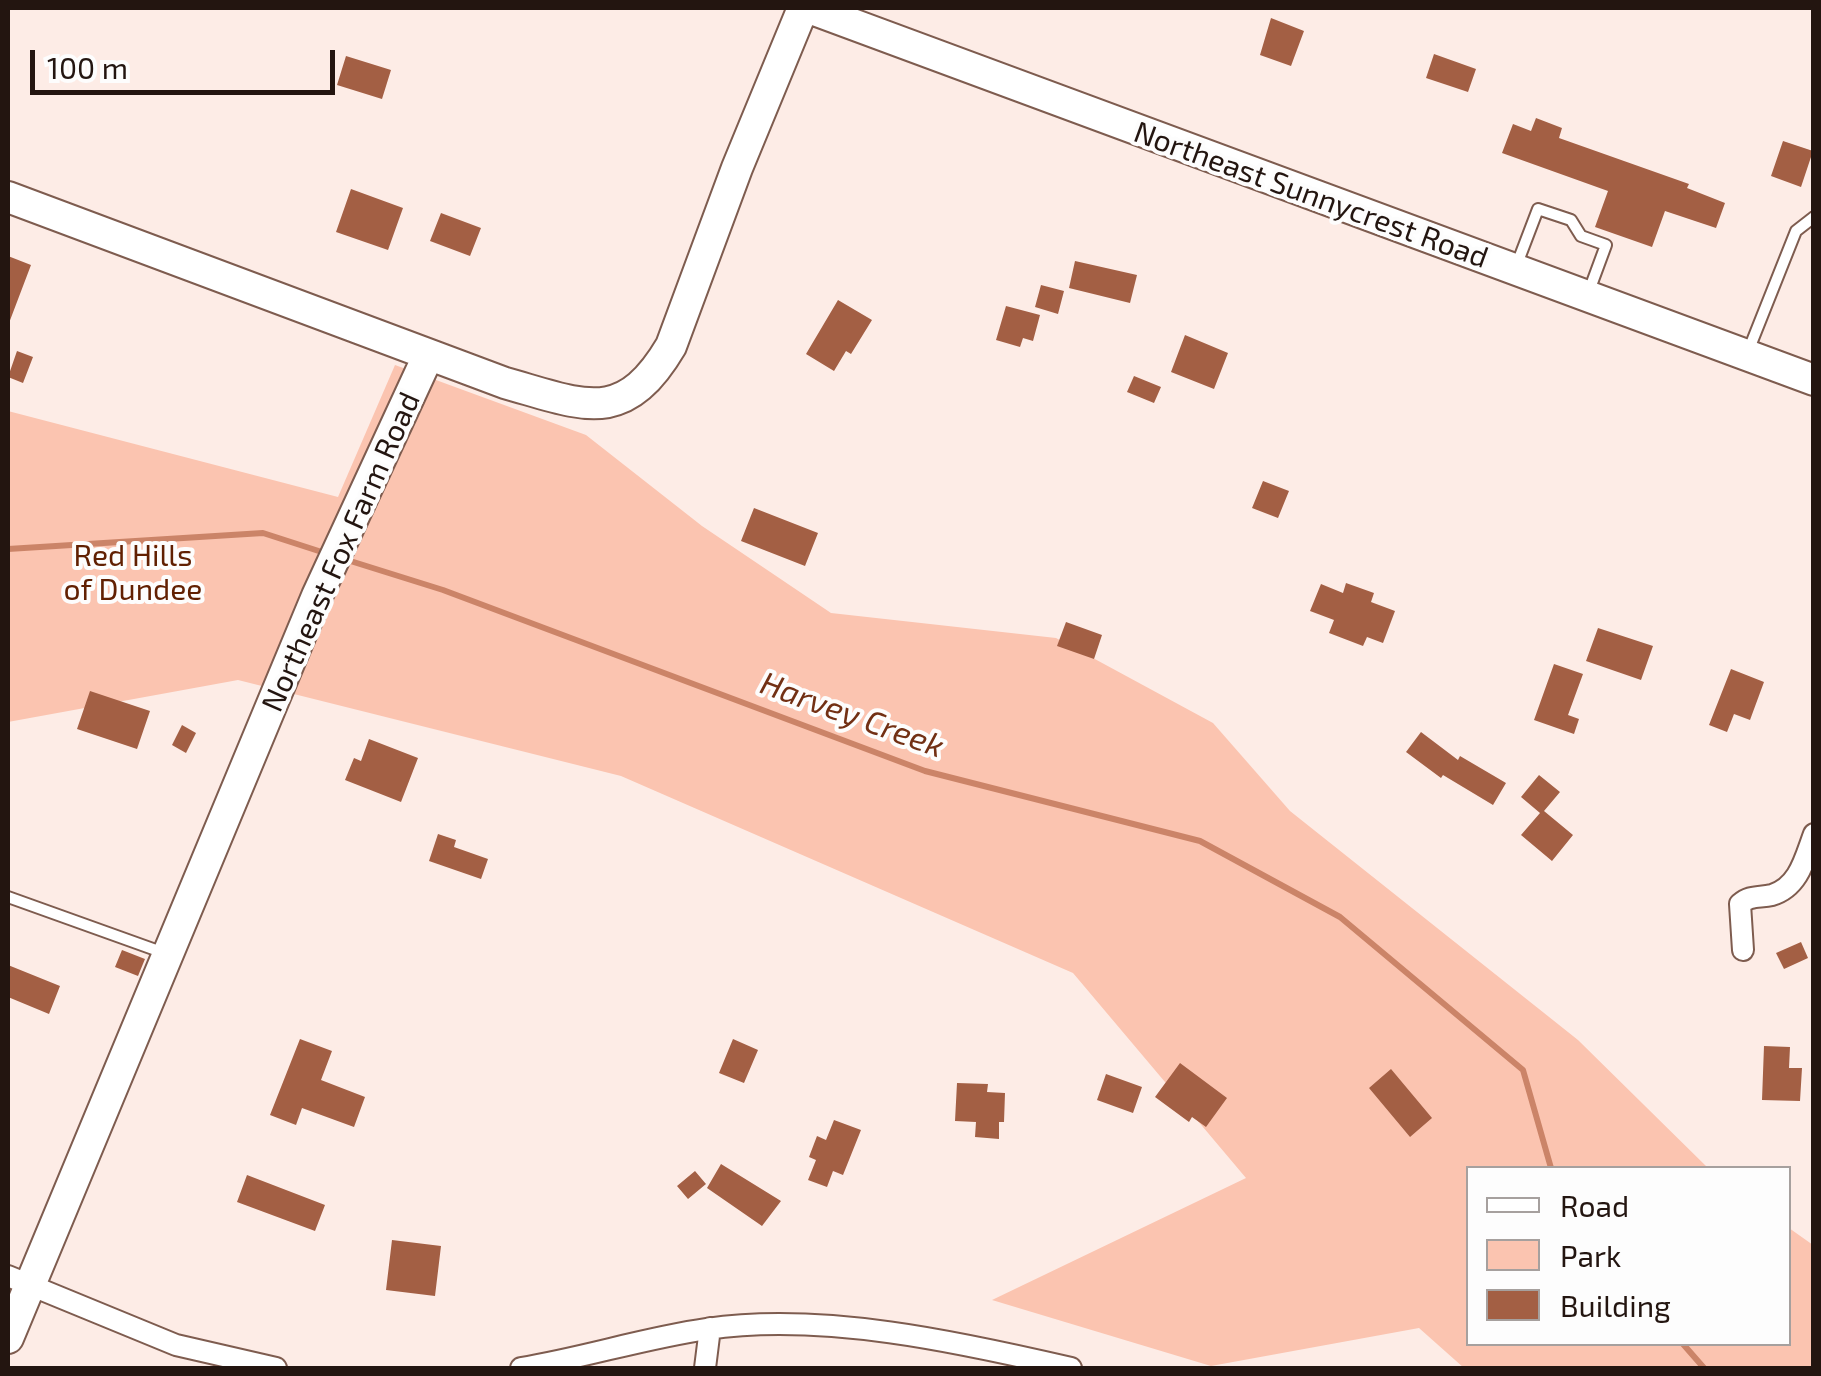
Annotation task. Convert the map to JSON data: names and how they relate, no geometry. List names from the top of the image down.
{
  "streets": {
    "street": ["Northeast Sunnycrest Road", "Northeast Fox Farm Road"]
  },
  "crossings": [
    ["Northeast Sunnycrest Road", "Northeast Fox Farm Road"]
  ],
  "water": ["Harvey Creek"],
  "parks": ["Red Hills of Dundee"],
  "legend": ["Road", "Park", "Building"],
  "scale_bar": "100 m"
}
